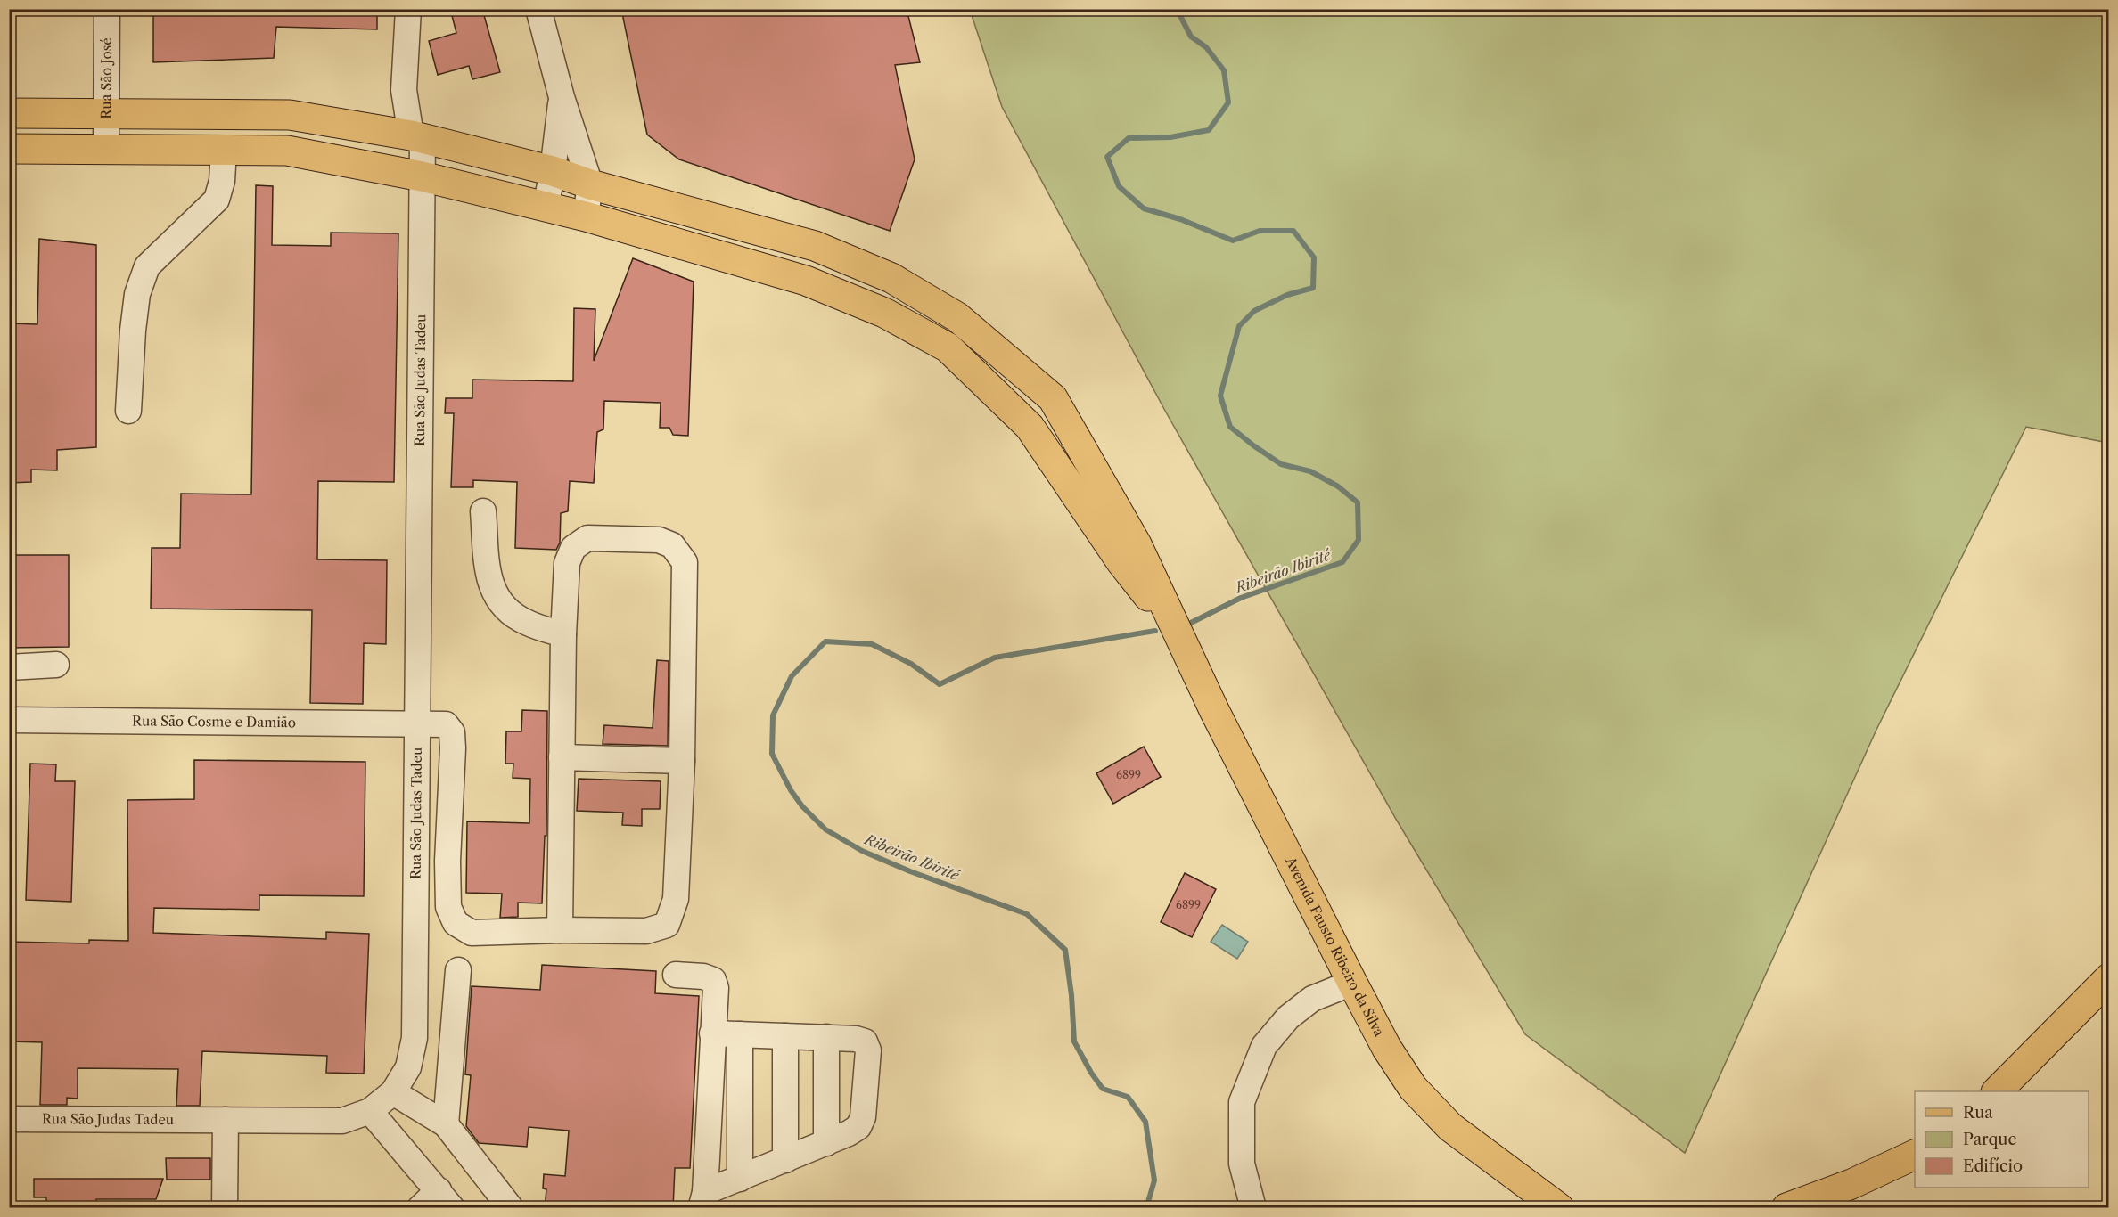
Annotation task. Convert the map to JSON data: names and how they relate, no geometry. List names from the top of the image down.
{
  "streets": {
    "main road": ["Avenida Fausto Ribeiro da Silva"],
    "street": ["Rua São José", "Rua São Judas Tadeu", "Rua São Cosme e Damião"]
  },
  "crossings": [
    ["Rua São Judas Tadeu", "Rua São Cosme e Damião"]
  ],
  "water": ["Ribeirão Ibirité"],
  "house_numbers": ["6899", "6899"],
  "legend": ["Rua", "Parque", "Edifício"]
}
